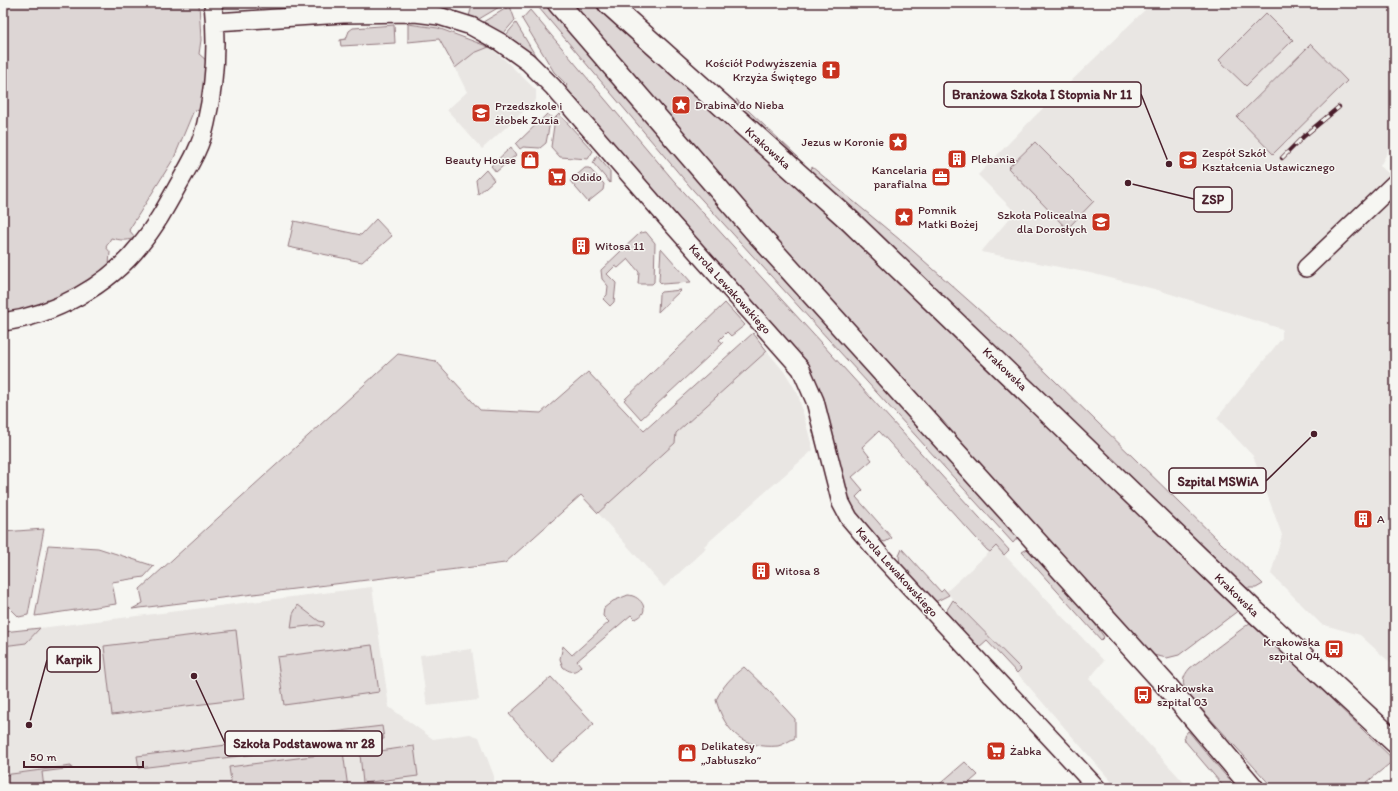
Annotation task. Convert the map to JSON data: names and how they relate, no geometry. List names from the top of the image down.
{
  "streets": {
    "main road": ["Krakowska"],
    "street": ["Karola Lewakowskiego"]
  },
  "places": {
    "church": ["Kościół Podwyższenia Krzyża Świętego"],
    "place": ["Drabina do Nieba", "Jezus w Koronie", "Pomnik Matki Bożej"],
    "school or university": ["Przedszkole i żłobek Zuzia", "Zespół Szkół Kształcenia Ustawicznego", "Szkoła Policealna dla Dorosłych"],
    "building": [
      "Plebania",
      "Witosa 11",
      "A",
      "Witosa 8"
    ],
    "shop": ["Beauty House", "Delikatesy „Jabłuszko“"],
    "other": [
      "Branżowa Szkoła I Stopnia Nr 11",
      "ZSP",
      "Szpital MSWiA",
      "Szkoła Podstawowa nr 28",
      "Karpik"
    ],
    "supermarket": ["Odido", "Żabka"],
    "office": ["Kancelaria parafialna"],
    "bus stop": ["Krakowska szpital 04", "Krakowska szpital 03"]
  },
  "scale_bar": "50 m"
}
